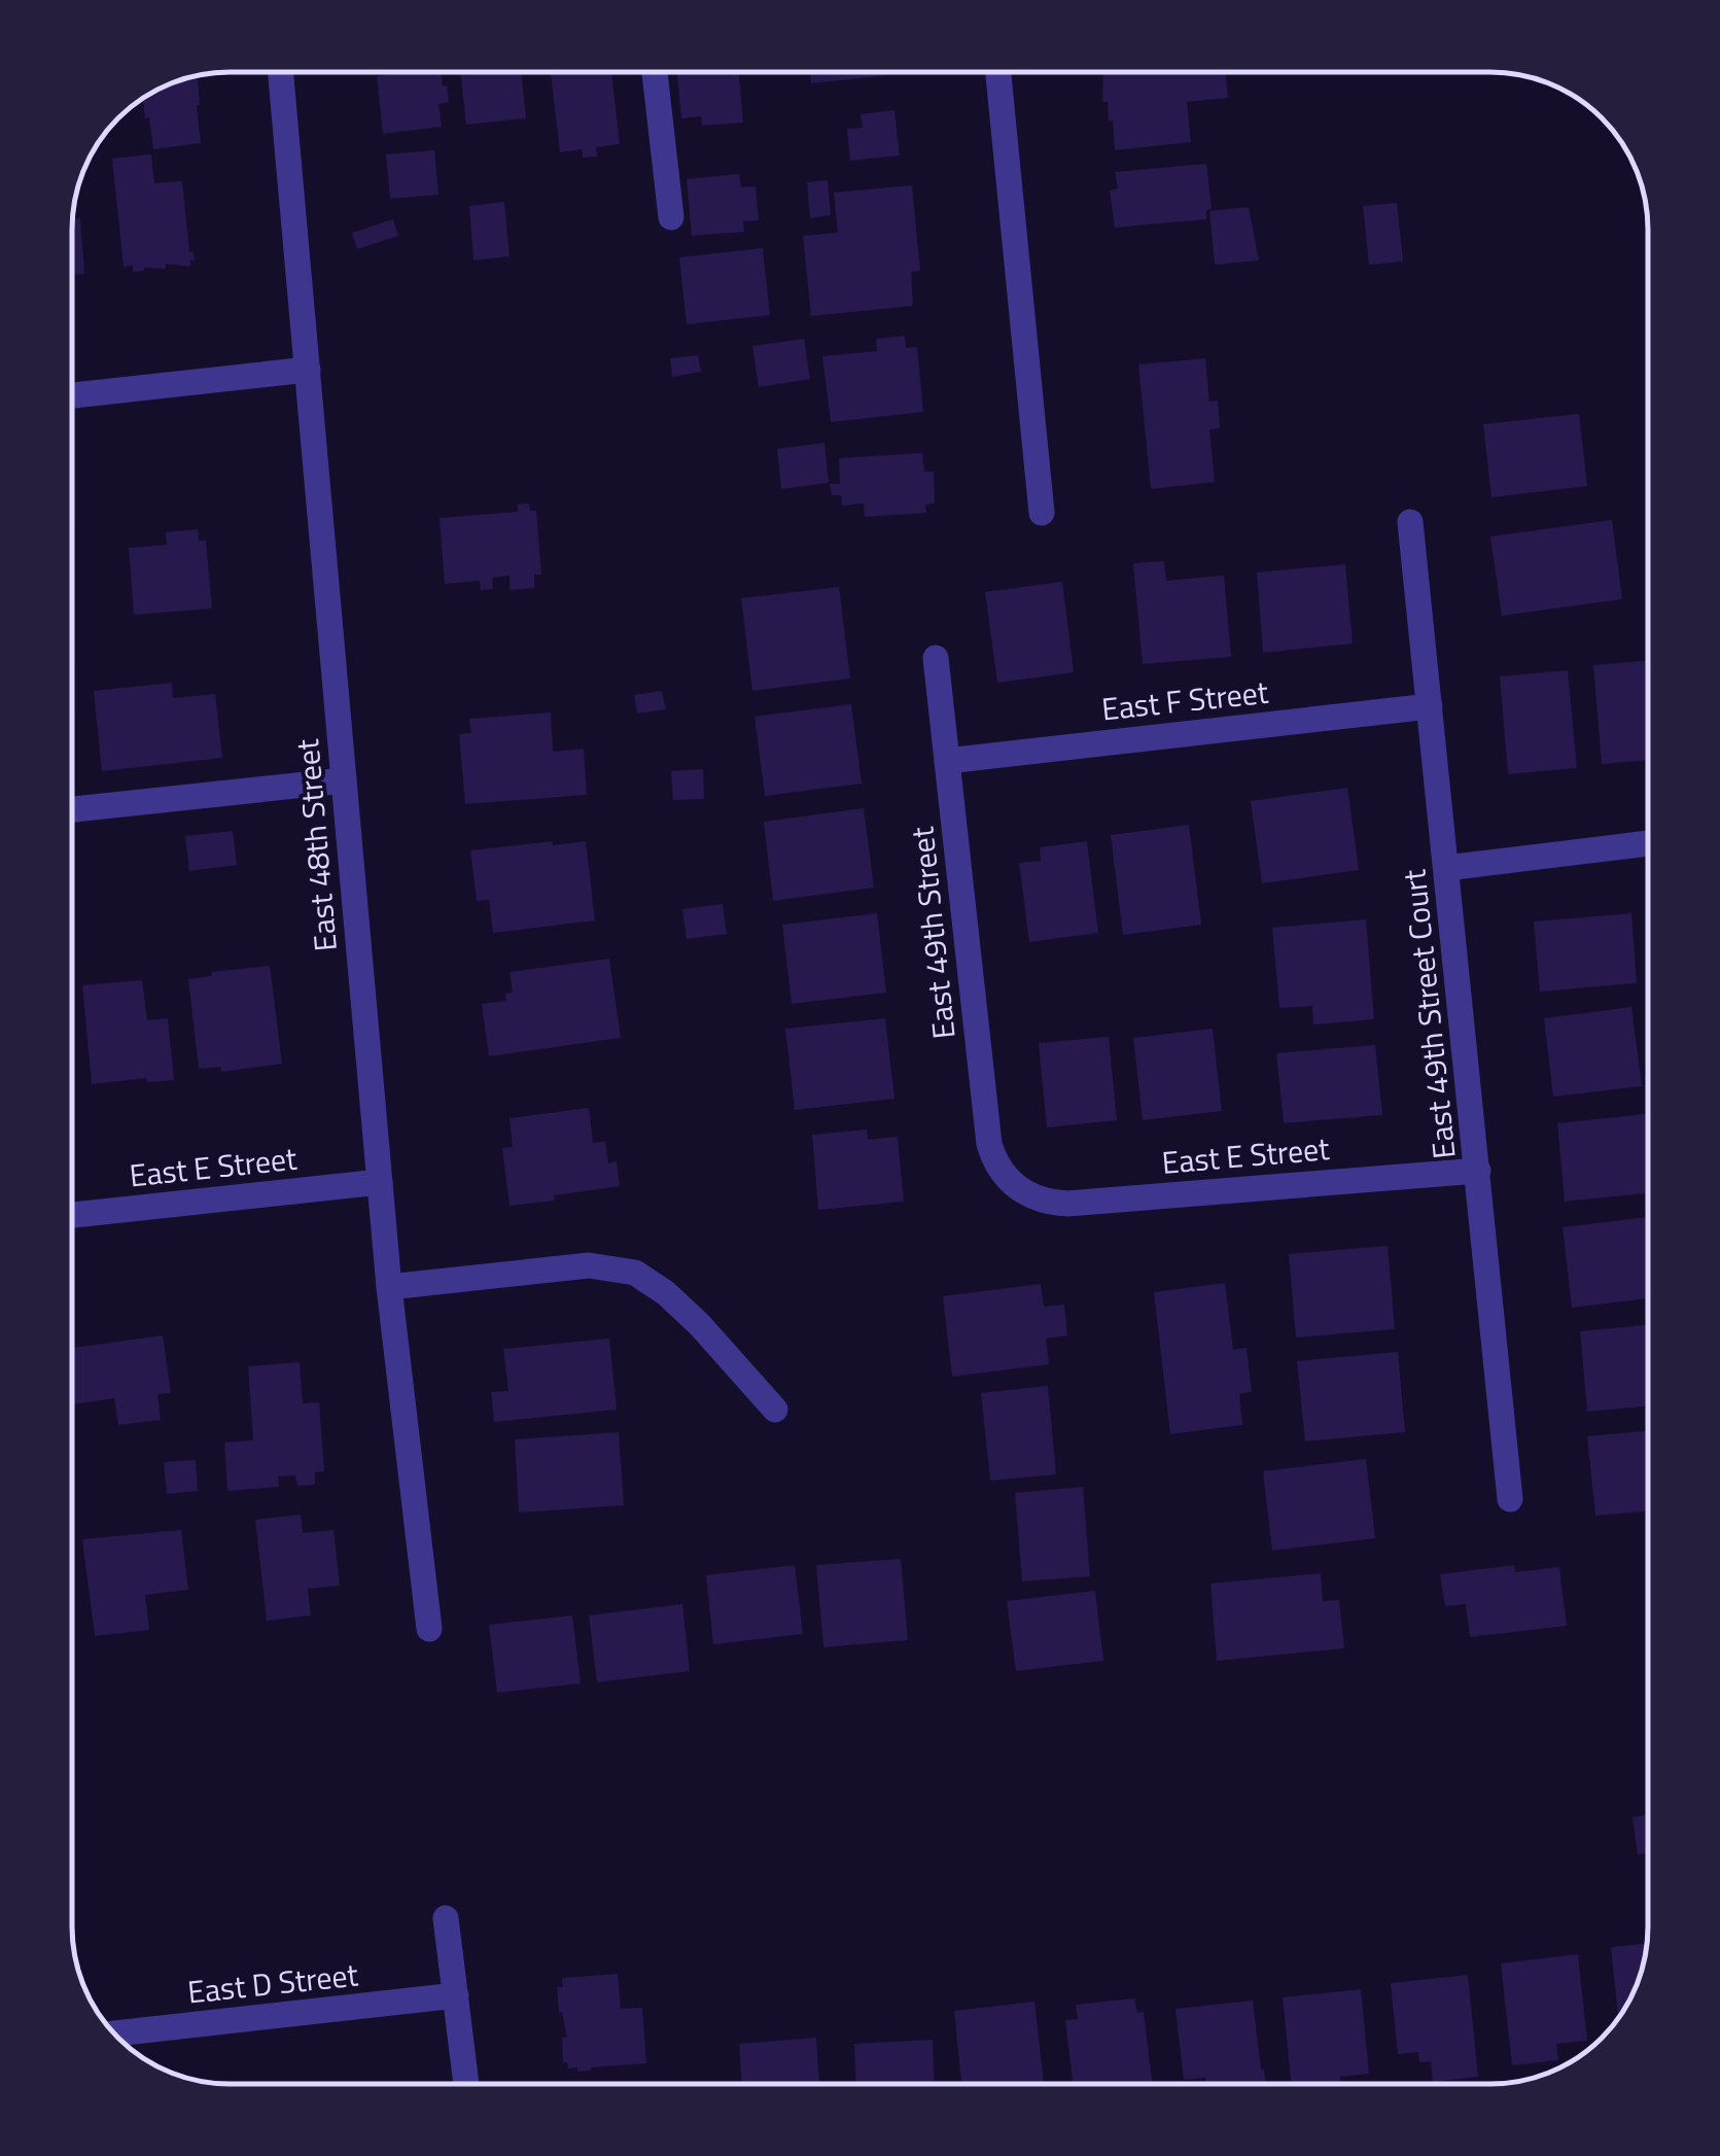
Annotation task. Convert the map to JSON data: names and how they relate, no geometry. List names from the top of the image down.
{
  "streets": {
    "street": [
      "East F Street",
      "East 48th Street",
      "East 49th Street",
      "East 49th Street Court",
      "East E Street",
      "East D Street"
    ]
  },
  "crossings": [
    ["East F Street", "East 49th Street"],
    ["East F Street", "East 49th Street Court"],
    ["East 48th Street", "East E Street"],
    ["East 49th Street", "East E Street"],
    ["East 49th Street Court", "East E Street"]
  ]
}
